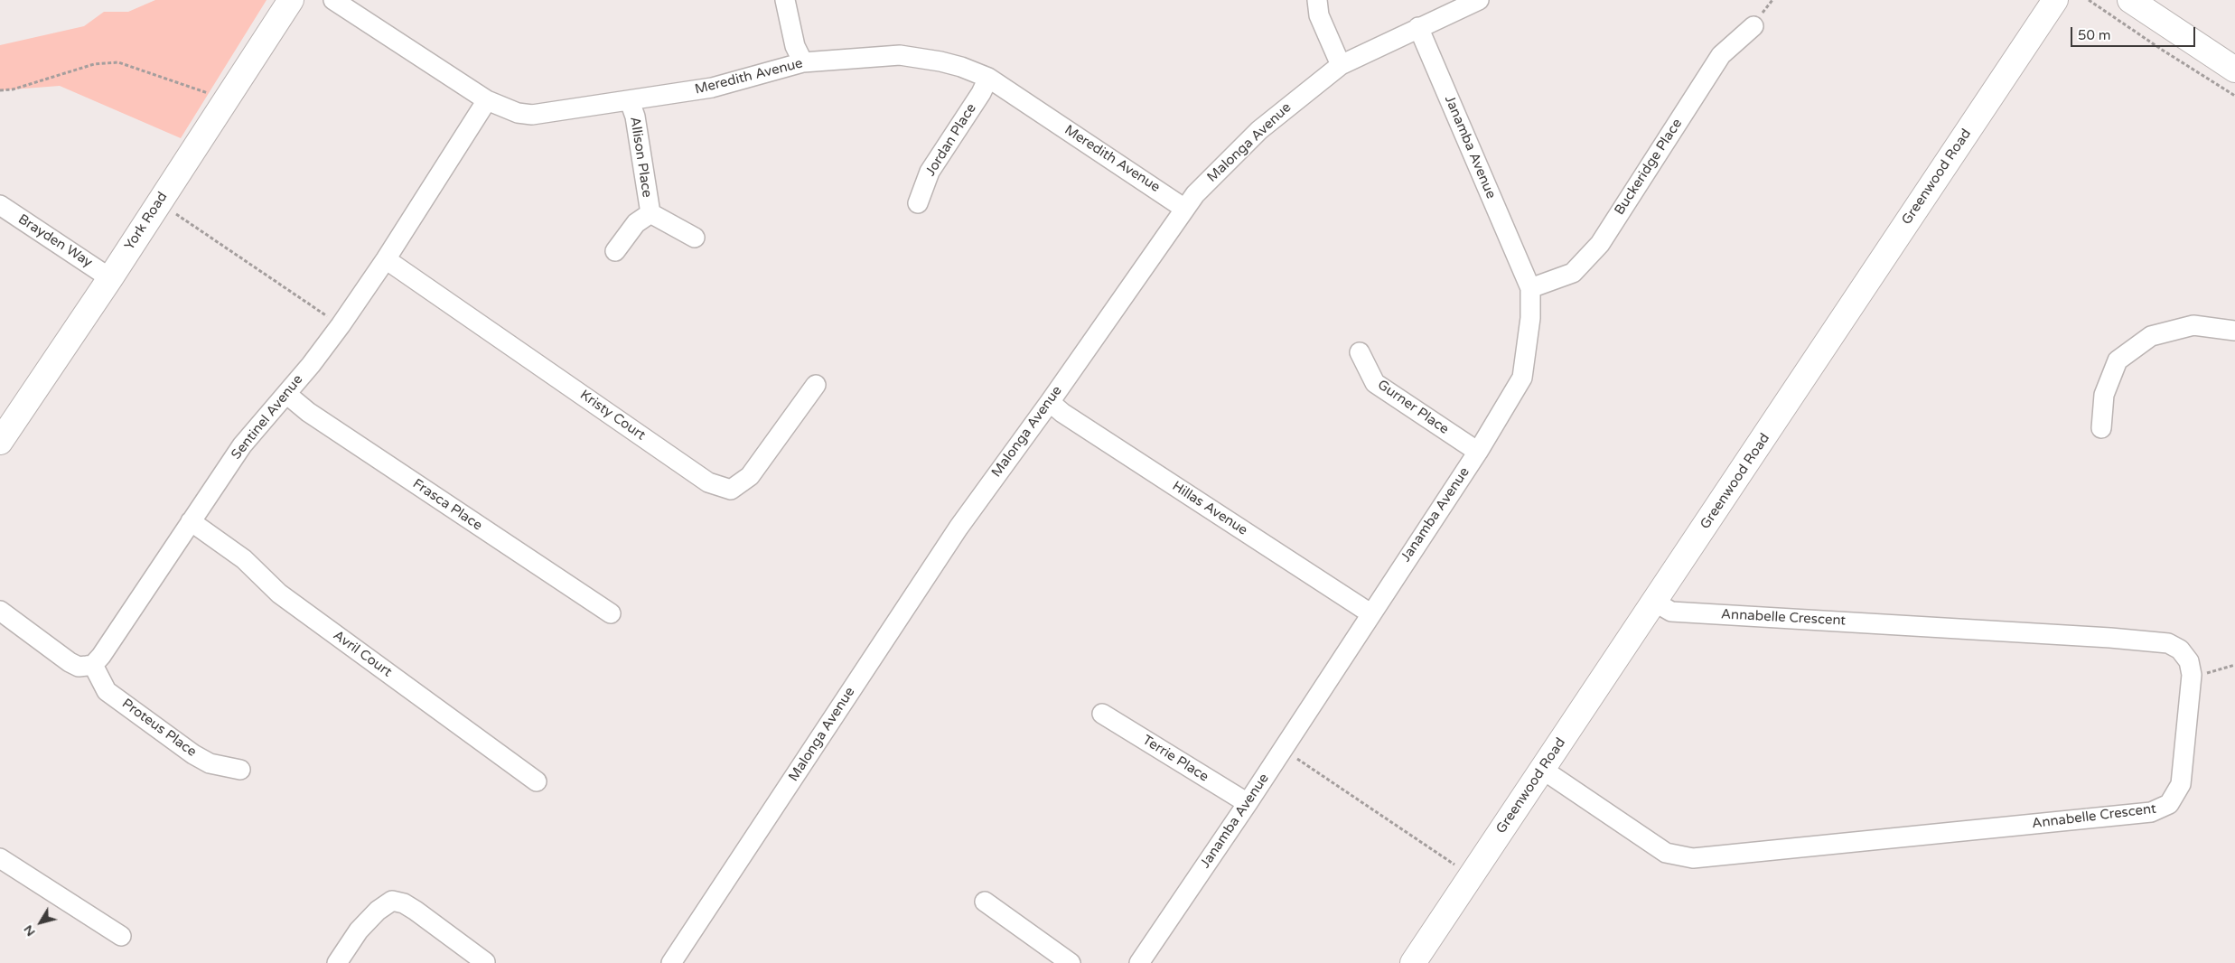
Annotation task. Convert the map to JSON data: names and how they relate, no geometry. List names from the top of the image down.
{
  "streets": {
    "street": [
      "Meredith Avenue",
      "Jordan Place",
      "Malonga Avenue",
      "Janamba Avenue",
      "Allison Place",
      "Buckeridge Place",
      "Greenwood Road",
      "York Road",
      "Brayden Way",
      "Gurner Place",
      "Kristy Court",
      "Sentinel Avenue",
      "Frasca Place",
      "Hillas Avenue",
      "Annabelle Crescent",
      "Avril Court",
      "Proteus Place",
      "Terrie Place"
    ]
  },
  "crossings": [
    ["Meredith Avenue", "Jordan Place"],
    ["Meredith Avenue", "Malonga Avenue"],
    ["Meredith Avenue", "Allison Place"],
    ["Meredith Avenue", "Sentinel Avenue"],
    ["Malonga Avenue", "Janamba Avenue"],
    ["Malonga Avenue", "Hillas Avenue"],
    ["Janamba Avenue", "Buckeridge Place"],
    ["Janamba Avenue", "Gurner Place"],
    ["Janamba Avenue", "Hillas Avenue"],
    ["Janamba Avenue", "Terrie Place"],
    ["Greenwood Road", "Annabelle Crescent"],
    ["York Road", "Brayden Way"],
    ["Kristy Court", "Sentinel Avenue"],
    ["Sentinel Avenue", "Frasca Place"],
    ["Sentinel Avenue", "Avril Court"],
    ["Sentinel Avenue", "Proteus Place"]
  ],
  "scale_bar": "50 m",
  "north": "bottom left"
}
